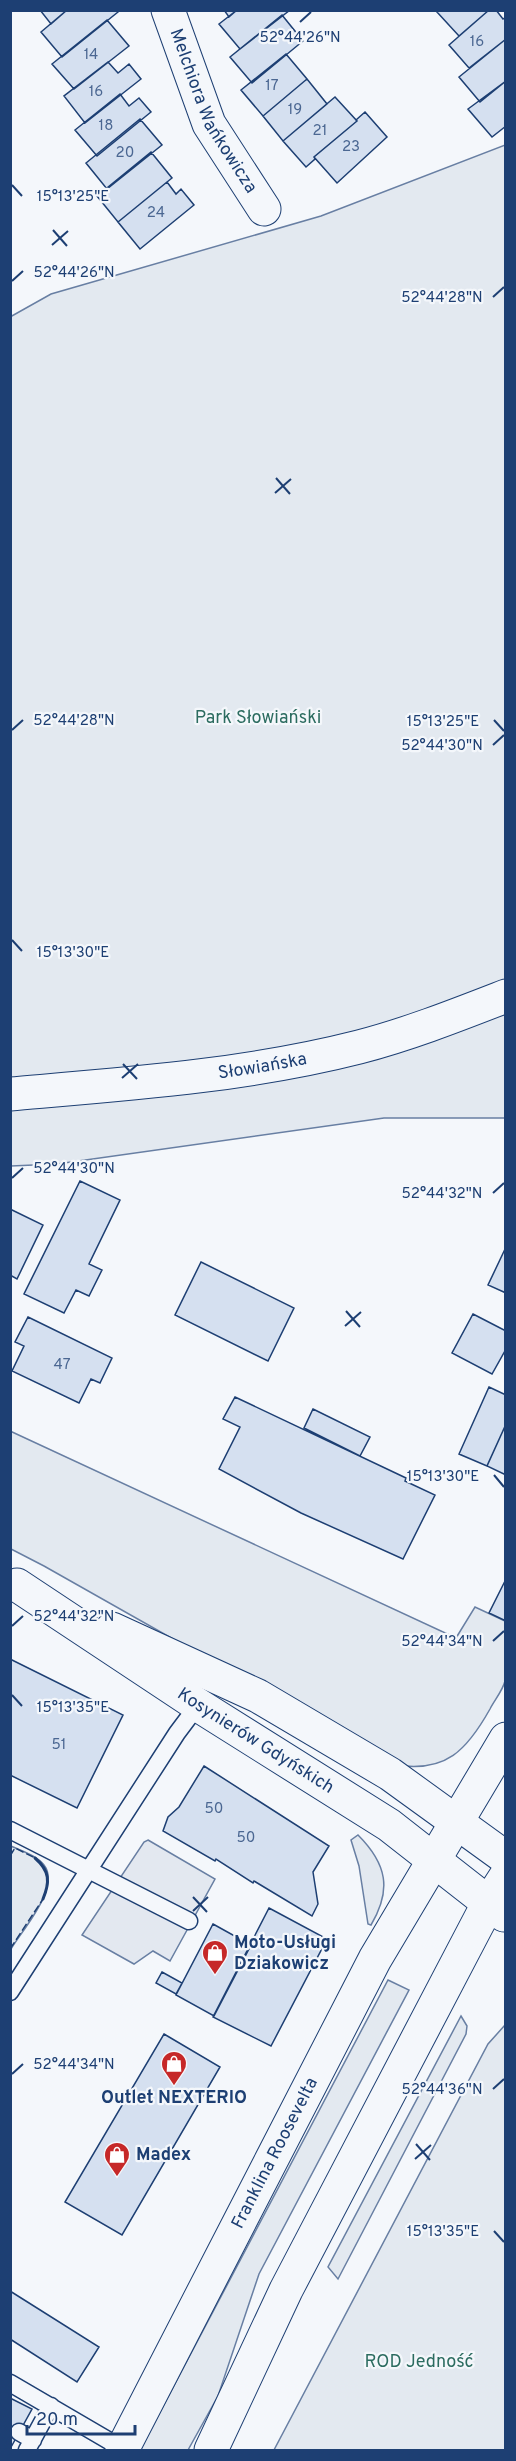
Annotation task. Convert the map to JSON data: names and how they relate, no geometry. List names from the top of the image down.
{
  "streets": {
    "street": [
      "Melchiora Wańkowicza",
      "Słowiańska",
      "Kosynierów Gdyńskich",
      "Franklina Roosevelta"
    ]
  },
  "crossings": [
    ["Kosynierów Gdyńskich", "Franklina Roosevelta"]
  ],
  "parks": ["Park Słowiański", "ROD Jedność"],
  "places": {
    "shop": ["Moto-Usługi Dziakowicz", "Outlet NEXTERIO", "Madex"]
  },
  "house_numbers": [
    "16",
    "14",
    "17",
    "16",
    "19",
    "18",
    "21",
    "23",
    "20",
    "24",
    "47",
    "51",
    "50",
    "50"
  ],
  "scale_bar": "20 m",
  "coordinates": [
    "52°44'26\"N",
    "15°13'25\"E",
    "52°44'28\"N",
    "52°44'30\"N",
    "15°13'30\"E",
    "52°44'32\"N",
    "52°44'34\"N",
    "15°13'35\"E",
    "52°44'36\"N"
  ]
}
